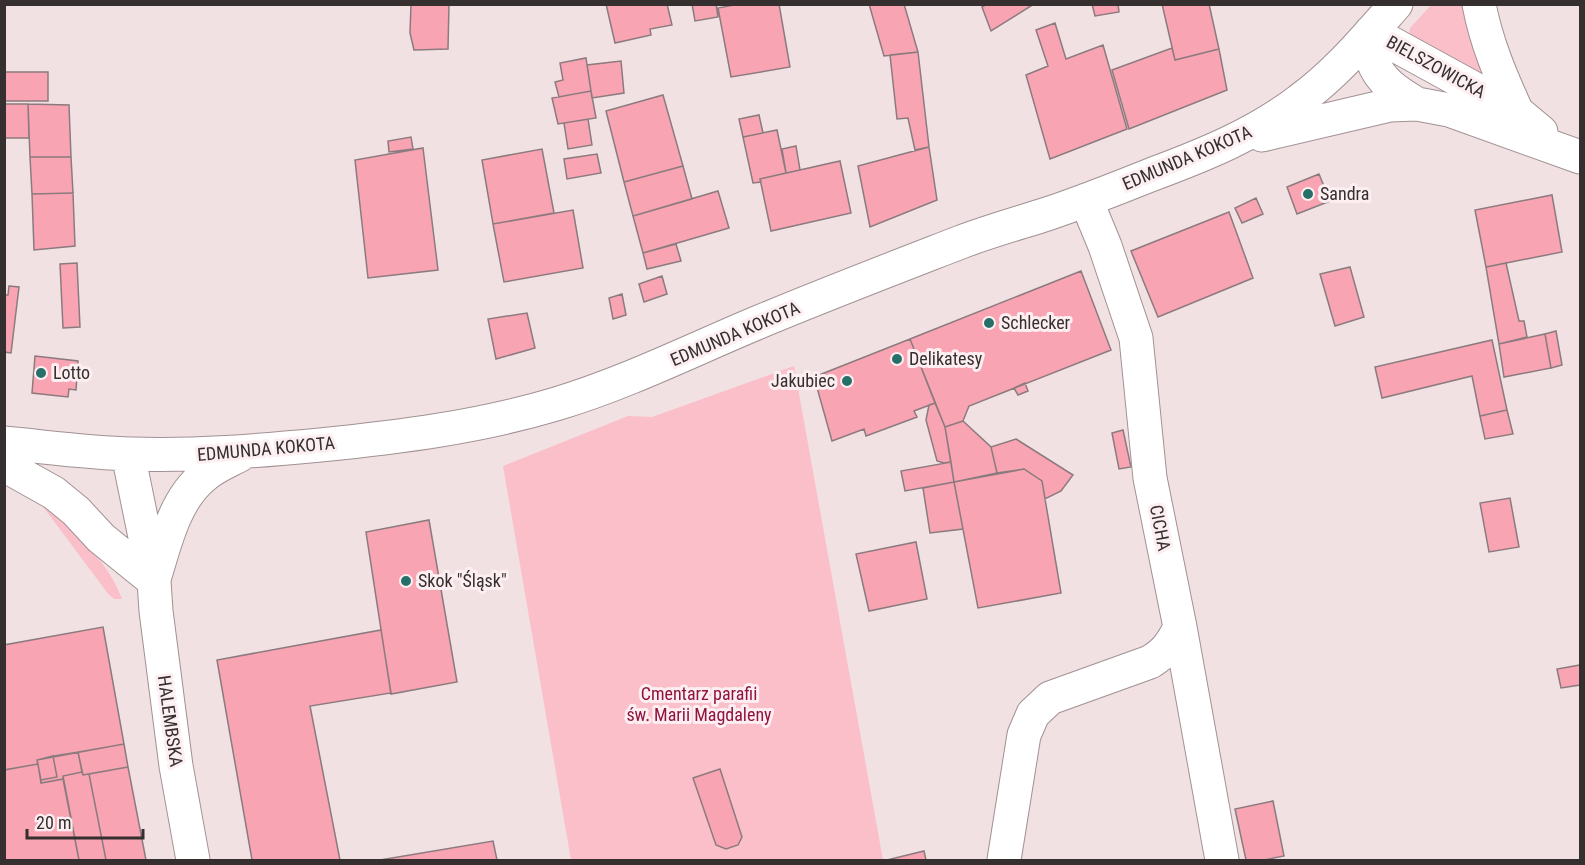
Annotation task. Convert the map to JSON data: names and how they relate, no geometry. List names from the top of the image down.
{
  "streets": {
    "street": [
      "BIELSZOWICKA",
      "EDMUNDA KOKOTA",
      "CICHA",
      "HALEMBSKA"
    ]
  },
  "crossings": [
    ["BIELSZOWICKA", "EDMUNDA KOKOTA"],
    ["EDMUNDA KOKOTA", "CICHA"],
    ["EDMUNDA KOKOTA", "HALEMBSKA"]
  ],
  "parks": ["Cmentarz parafii św. Marii Magdaleny"],
  "places": [
    "Sandra",
    "Schlecker",
    "Delikatesy",
    "Lotto",
    "Jakubiec",
    "Skok \"Śląsk\""
  ],
  "scale_bar": "20 m"
}
